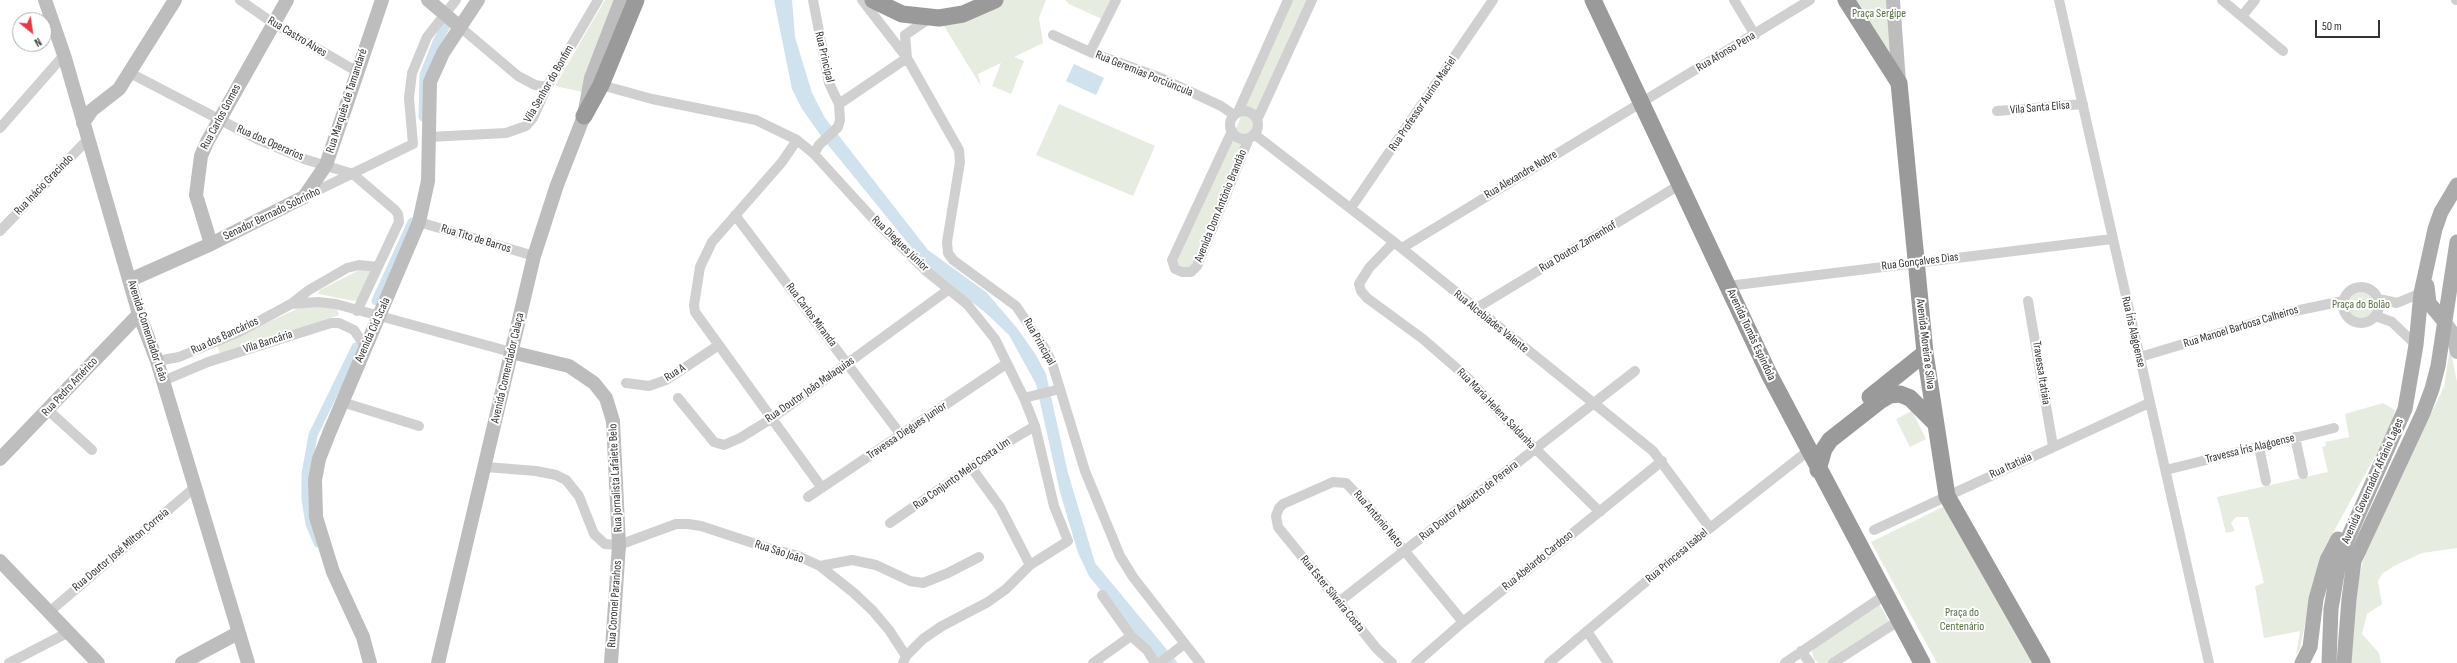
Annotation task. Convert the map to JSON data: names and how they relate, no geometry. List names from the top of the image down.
{
  "streets": {
    "highway": ["Avenida Tomás Espíndola", "Avenida Moreira e Silva"],
    "main road": ["Avenida Governador Afrânio Lages"],
    "street": [
      "Rua Castro Alves",
      "Rua Afonso Pena",
      "Rua Principal",
      "Rua Geremias Porciúncula",
      "Vila Senhor do Bonfim",
      "Rua Marquês de Tamandaré",
      "Rua Professor Aurino Maciel",
      "Vila Santa Elisa",
      "Rua Carlos Gomes",
      "Rua dos Operarios",
      "Rua Alexandre Nobre",
      "Rua Inácio Gracindo",
      "Avenida Dom Antônio Brandão",
      "Senador Bernado Sobrinho",
      "Rua Tito de Barros",
      "Rua Diegues Júnior",
      "Rua Doutor Zamenhof",
      "Rua Gonçalves Dias",
      "Rua Carlos Miranda",
      "Rua Alcebíades Valente",
      "Rua Manoel Barbosa Calheiros",
      "Avenida Cid Scala",
      "Avenida Comendador Leão",
      "Rua Íris Alagoense",
      "Rua dos Bancários",
      "Vila Bancária",
      "Avenida Comendador Calaça",
      "Rua A",
      "Travessa Itatiaia",
      "Rua Pedro Américo",
      "Rua Doutor João Malaquias",
      "Rua Maria Helena Saldanha",
      "Travessa Diegues Junior",
      "Travessa Íris Alagoense",
      "Rua Itatiaia",
      "Rua Conjunto Melo Costa Um",
      "Rua Jornalista Lafaiete Belo",
      "Rua Doutor Adaucto de Pereira",
      "Rua Antônio Neto",
      "Rua Doutor José Milton Correia",
      "Rua São João",
      "Rua Princesa Isabel",
      "Rua Abelardo Cardoso",
      "Rua Ester Silveira Costa",
      "Rua Coronel Paranhos"
    ]
  },
  "crossings": [
    ["Rua Castro Alves", "Rua Marquês de Tamandaré"],
    ["Rua Castro Alves", "Rua Carlos Gomes"],
    ["Rua Afonso Pena", "Rua Alexandre Nobre"],
    ["Rua Afonso Pena", "Avenida Tomás Espíndola"],
    ["Rua Geremias Porciúncula", "Avenida Dom Antônio Brandão"],
    ["Rua Geremias Porciúncula", "Rua Alcebíades Valente"],
    ["Vila Senhor do Bonfim", "Avenida Cid Scala"],
    ["Rua Marquês de Tamandaré", "Rua dos Operarios"],
    ["Rua Marquês de Tamandaré", "Senador Bernado Sobrinho"],
    ["Rua Professor Aurino Maciel", "Rua Alcebíades Valente"],
    ["Vila Santa Elisa", "Rua Íris Alagoense"],
    ["Rua Carlos Gomes", "Rua dos Operarios"],
    ["Rua Carlos Gomes", "Senador Bernado Sobrinho"],
    ["Rua Alexandre Nobre", "Rua Alcebíades Valente"],
    ["Rua Alexandre Nobre", "Avenida Tomás Espíndola"],
    ["Rua Alexandre Nobre", "Rua Maria Helena Saldanha"],
    ["Rua Inácio Gracindo", "Avenida Comendador Leão"],
    ["Avenida Dom Antônio Brandão", "Rua Alcebíades Valente"],
    ["Senador Bernado Sobrinho", "Avenida Cid Scala"],
    ["Senador Bernado Sobrinho", "Avenida Comendador Leão"],
    ["Rua Tito de Barros", "Avenida Cid Scala"],
    ["Rua Tito de Barros", "Avenida Comendador Calaça"],
    ["Rua Diegues Júnior", "Rua Doutor João Malaquias"],
    ["Rua Diegues Júnior", "Travessa Diegues Junior"],
    ["Rua Diegues Júnior", "Rua Conjunto Melo Costa Um"],
    ["Rua Doutor Zamenhof", "Rua Alcebíades Valente"],
    ["Rua Doutor Zamenhof", "Avenida Tomás Espíndola"],
    ["Rua Gonçalves Dias", "Rua Íris Alagoense"],
    ["Rua Gonçalves Dias", "Avenida Tomás Espíndola"],
    ["Rua Gonçalves Dias", "Avenida Moreira e Silva"],
    ["Rua Carlos Miranda", "Rua Doutor João Malaquias"],
    ["Rua Carlos Miranda", "Travessa Diegues Junior"],
    ["Rua Alcebíades Valente", "Rua Maria Helena Saldanha"],
    ["Rua Alcebíades Valente", "Rua Doutor Adaucto de Pereira"],
    ["Rua Alcebíades Valente", "Rua Princesa Isabel"],
    ["Rua Alcebíades Valente", "Rua Abelardo Cardoso"],
    ["Rua Manoel Barbosa Calheiros", "Rua Íris Alagoense"],
    ["Avenida Cid Scala", "Rua dos Bancários"],
    ["Avenida Cid Scala", "Vila Bancária"],
    ["Avenida Cid Scala", "Rua Jornalista Lafaiete Belo"],
    ["Avenida Comendador Leão", "Rua dos Bancários"],
    ["Avenida Comendador Leão", "Vila Bancária"],
    ["Avenida Comendador Leão", "Rua Pedro Américo"],
    ["Avenida Comendador Leão", "Rua Doutor José Milton Correia"],
    ["Rua Íris Alagoense", "Travessa Íris Alagoense"],
    ["Rua Íris Alagoense", "Rua Itatiaia"],
    ["Avenida Tomás Espíndola", "Rua Princesa Isabel"],
    ["Rua dos Bancários", "Rua Jornalista Lafaiete Belo"],
    ["Avenida Moreira e Silva", "Rua Itatiaia"],
    ["Avenida Comendador Calaça", "Rua Jornalista Lafaiete Belo"],
    ["Travessa Itatiaia", "Rua Itatiaia"],
    ["Rua Maria Helena Saldanha", "Rua Doutor Adaucto de Pereira"],
    ["Rua Maria Helena Saldanha", "Rua Abelardo Cardoso"],
    ["Rua Jornalista Lafaiete Belo", "Rua São João"],
    ["Rua Jornalista Lafaiete Belo", "Rua Coronel Paranhos"],
    ["Rua Doutor Adaucto de Pereira", "Rua Antônio Neto"],
    ["Rua Doutor Adaucto de Pereira", "Rua Ester Silveira Costa"],
    ["Rua Antônio Neto", "Rua Abelardo Cardoso"],
    ["Rua Antônio Neto", "Rua Ester Silveira Costa"],
    ["Rua São João", "Rua Coronel Paranhos"]
  ],
  "parks": ["Praça Sergipe", "Praça do Bolão", "Praça do Centenário"],
  "scale_bar": "50 m",
  "north": "bottom right"
}
